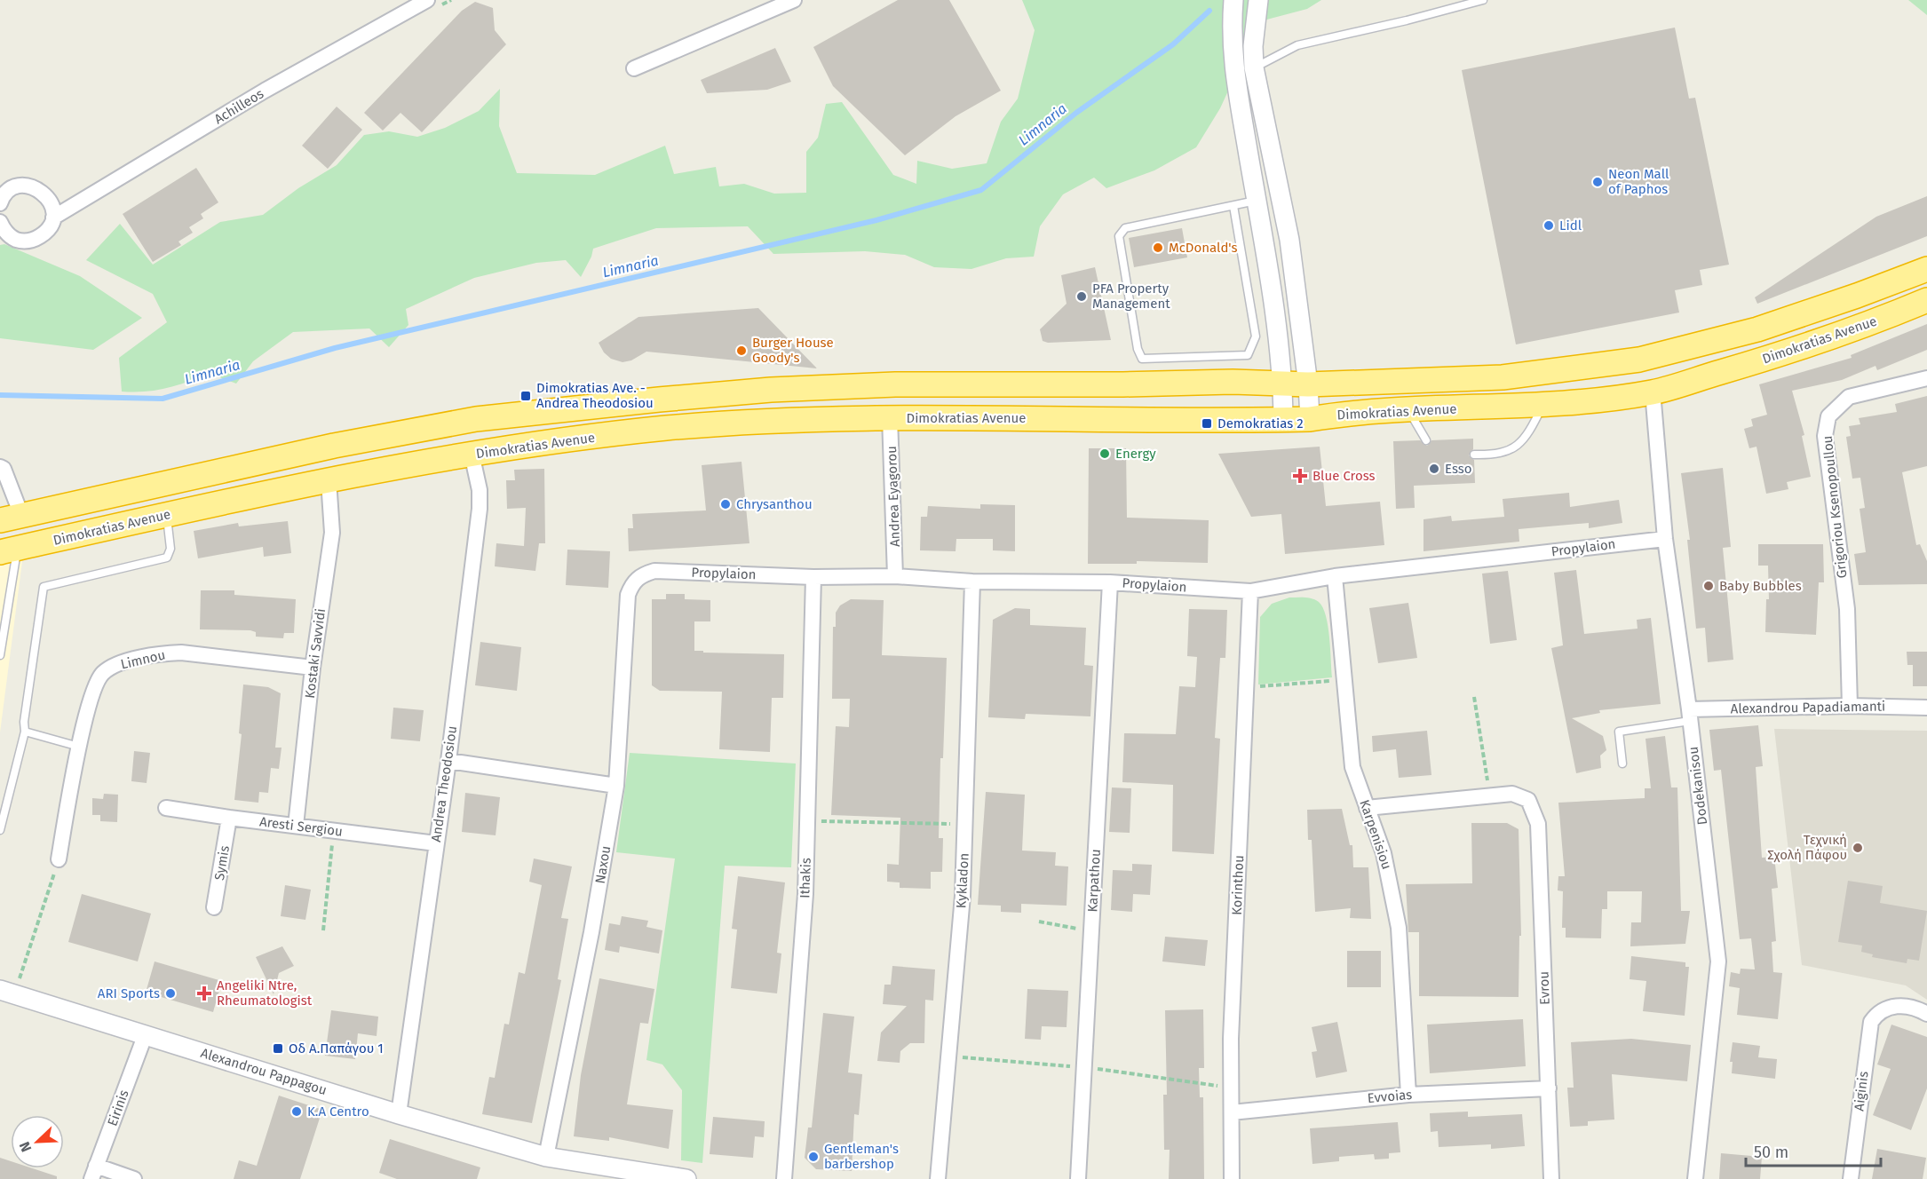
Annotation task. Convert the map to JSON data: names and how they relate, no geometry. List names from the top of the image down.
{
  "streets": {
    "highway": ["Dimokratias Avenue"],
    "street": [
      "Achilleos",
      "Andrea Eyagorou",
      "Grigoriou Ksenopoullou",
      "Propylaion",
      "Kostaki Savvidi",
      "Limnou",
      "Alexandrou Papadiamanti",
      "Andrea Theodosiou",
      "Dodekanisou",
      "Aresti Sergiou",
      "Karpenisiou",
      "Symis",
      "Naxou",
      "Ithakis",
      "Kykladon",
      "Karpathou",
      "Korinthou",
      "Evrou",
      "Alexandrou Pappagou",
      "Aiginis",
      "Evvoias",
      "Eirinis"
    ]
  },
  "crossings": [
    ["Dimokratias Avenue", "Andrea Eyagorou"],
    ["Dimokratias Avenue", "Kostaki Savvidi"],
    ["Dimokratias Avenue", "Andrea Theodosiou"],
    ["Dimokratias Avenue", "Dodekanisou"],
    ["Andrea Eyagorou", "Propylaion"],
    ["Grigoriou Ksenopoullou", "Alexandrou Papadiamanti"],
    ["Propylaion", "Dodekanisou"],
    ["Propylaion", "Karpenisiou"],
    ["Propylaion", "Naxou"],
    ["Propylaion", "Ithakis"],
    ["Propylaion", "Kykladon"],
    ["Propylaion", "Karpathou"],
    ["Propylaion", "Korinthou"],
    ["Kostaki Savvidi", "Limnou"],
    ["Kostaki Savvidi", "Aresti Sergiou"],
    ["Alexandrou Papadiamanti", "Dodekanisou"],
    ["Andrea Theodosiou", "Aresti Sergiou"],
    ["Andrea Theodosiou", "Alexandrou Pappagou"],
    ["Aresti Sergiou", "Symis"],
    ["Karpenisiou", "Evvoias"],
    ["Naxou", "Alexandrou Pappagou"],
    ["Korinthou", "Evvoias"],
    ["Evrou", "Evvoias"],
    ["Alexandrou Pappagou", "Eirinis"]
  ],
  "water": ["Limnaria"],
  "places": {
    "other": [
      "Neon Mall of Paphos",
      "Lidl",
      "McDonald's",
      "PFA Property Management",
      "Burger House Goody's",
      "Energy",
      "Esso",
      "Chrysanthou",
      "Baby Bubbles",
      "Τεχνική Σχολή Πάφου",
      "ARI Sports",
      "K.A Centro",
      "Gentleman's barbershop"
    ],
    "transit": ["Dimokratias Ave. - Andrea Theodosiou", "Demokratias 2", "Οδ Α.Παπάγου 1"],
    "health": ["Blue Cross", "Angeliki Ntre, Rheumatologist"]
  },
  "scale_bar": "50 m",
  "north": "bottom left"
}
